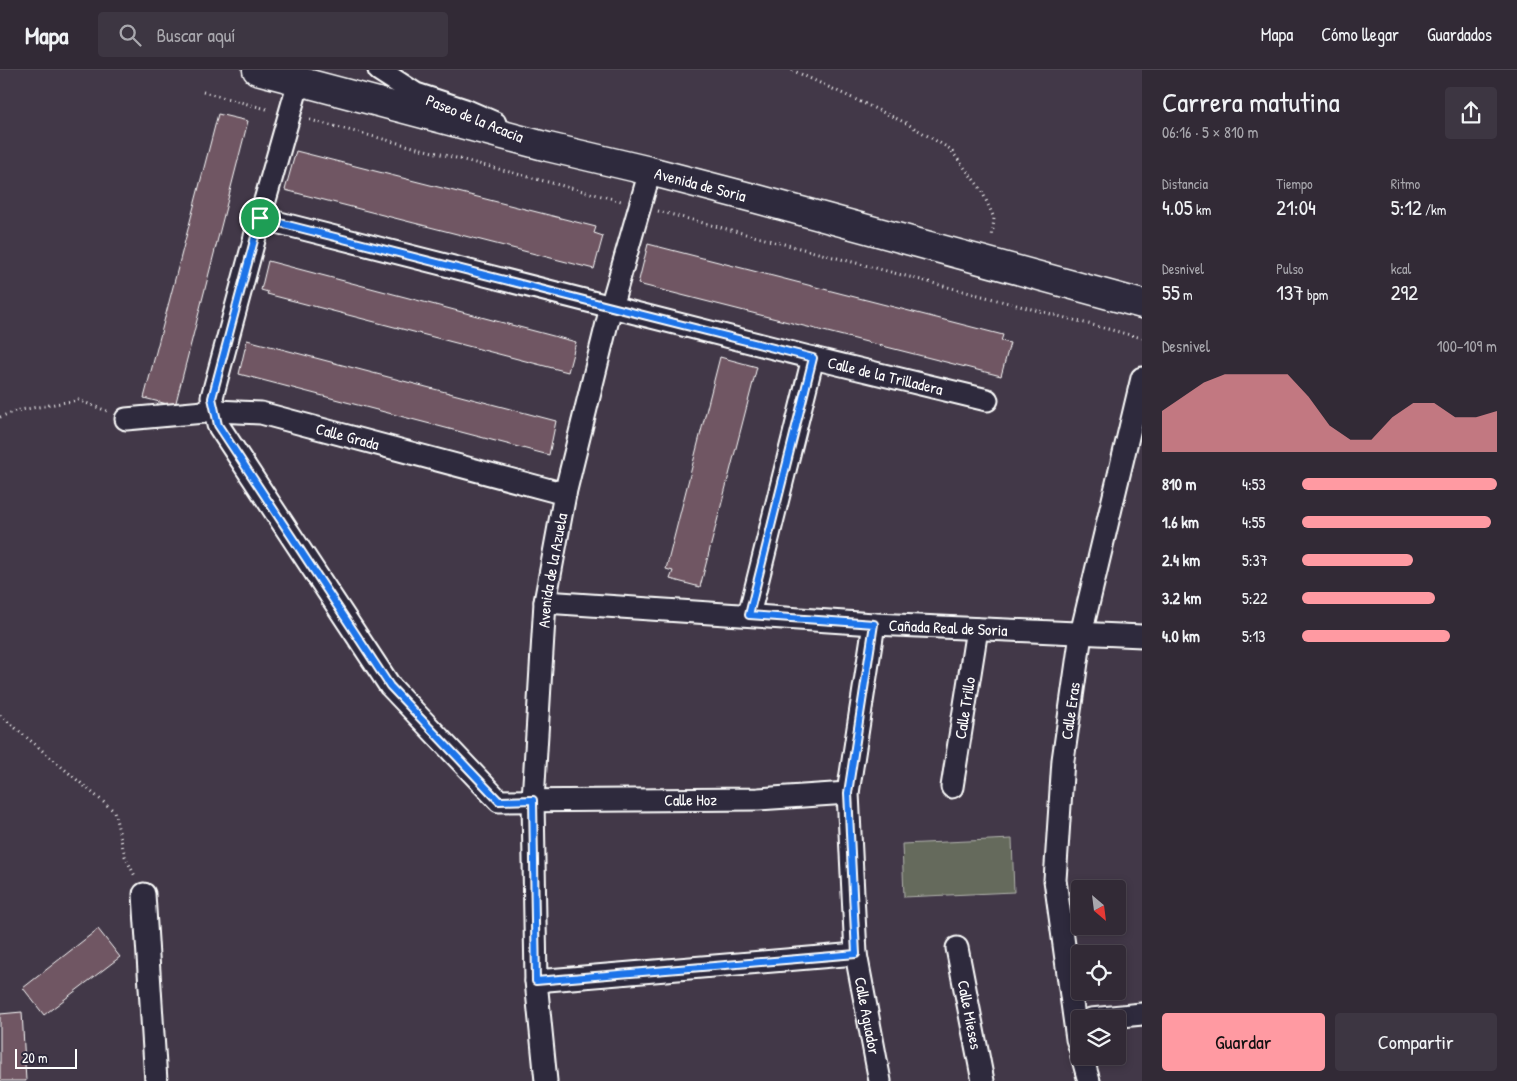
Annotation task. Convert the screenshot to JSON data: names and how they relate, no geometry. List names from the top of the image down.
{
  "streets": {
    "main road": ["Avenida de Soria"],
    "street": [
      "Paseo de la Acacia",
      "Calle de la Trilladera",
      "Calle Grada",
      "Avenida de la Azuela",
      "Cañada Real de Soria",
      "Calle Trillo",
      "Calle Eras",
      "Calle Hoz",
      "Calle Mieses",
      "Calle Aguador"
    ]
  },
  "crossings": [
    ["Paseo de la Acacia", "Avenida de Soria"],
    ["Avenida de Soria", "Avenida de la Azuela"],
    ["Calle de la Trilladera", "Avenida de la Azuela"],
    ["Calle Grada", "Avenida de la Azuela"],
    ["Calle Grada", "Calle Hoz"],
    ["Avenida de la Azuela", "Cañada Real de Soria"],
    ["Avenida de la Azuela", "Calle Hoz"],
    ["Cañada Real de Soria", "Calle Trillo"],
    ["Cañada Real de Soria", "Calle Eras"],
    ["Cañada Real de Soria", "Calle Aguador"],
    ["Calle Hoz", "Calle Aguador"]
  ],
  "scale_bar": "20 m",
  "north": "bottom right",
  "page": {
    "header": "Mapa",
    "search": "Buscar aquí",
    "nav": ["Mapa", "Cómo llegar", "Guardados"],
    "heading": ["Carrera matutina", "06:16 · 5 × 810 m"],
    "stats": [
      ["Distancia", "4.05 km"],
      ["Tiempo", "21:04"],
      ["Ritmo", "5:12 /km"],
      ["Desnivel", "55 m"],
      ["Pulso", "137 bpm"],
      ["kcal", "292"]
    ],
    "chart": ["Desnivel", "100–109 m"],
    "list": [
      {
        "name": "810 m",
        "note": "4:53"
      },
      {
        "name": "1.6 km",
        "note": "4:55"
      },
      {
        "name": "2.4 km",
        "note": "5:37"
      },
      {
        "name": "3.2 km",
        "note": "5:22"
      },
      {
        "name": "4.0 km",
        "note": "5:13"
      }
    ],
    "buttons": ["Guardar", "Compartir"],
    "scale": "20 m"
  }
}
